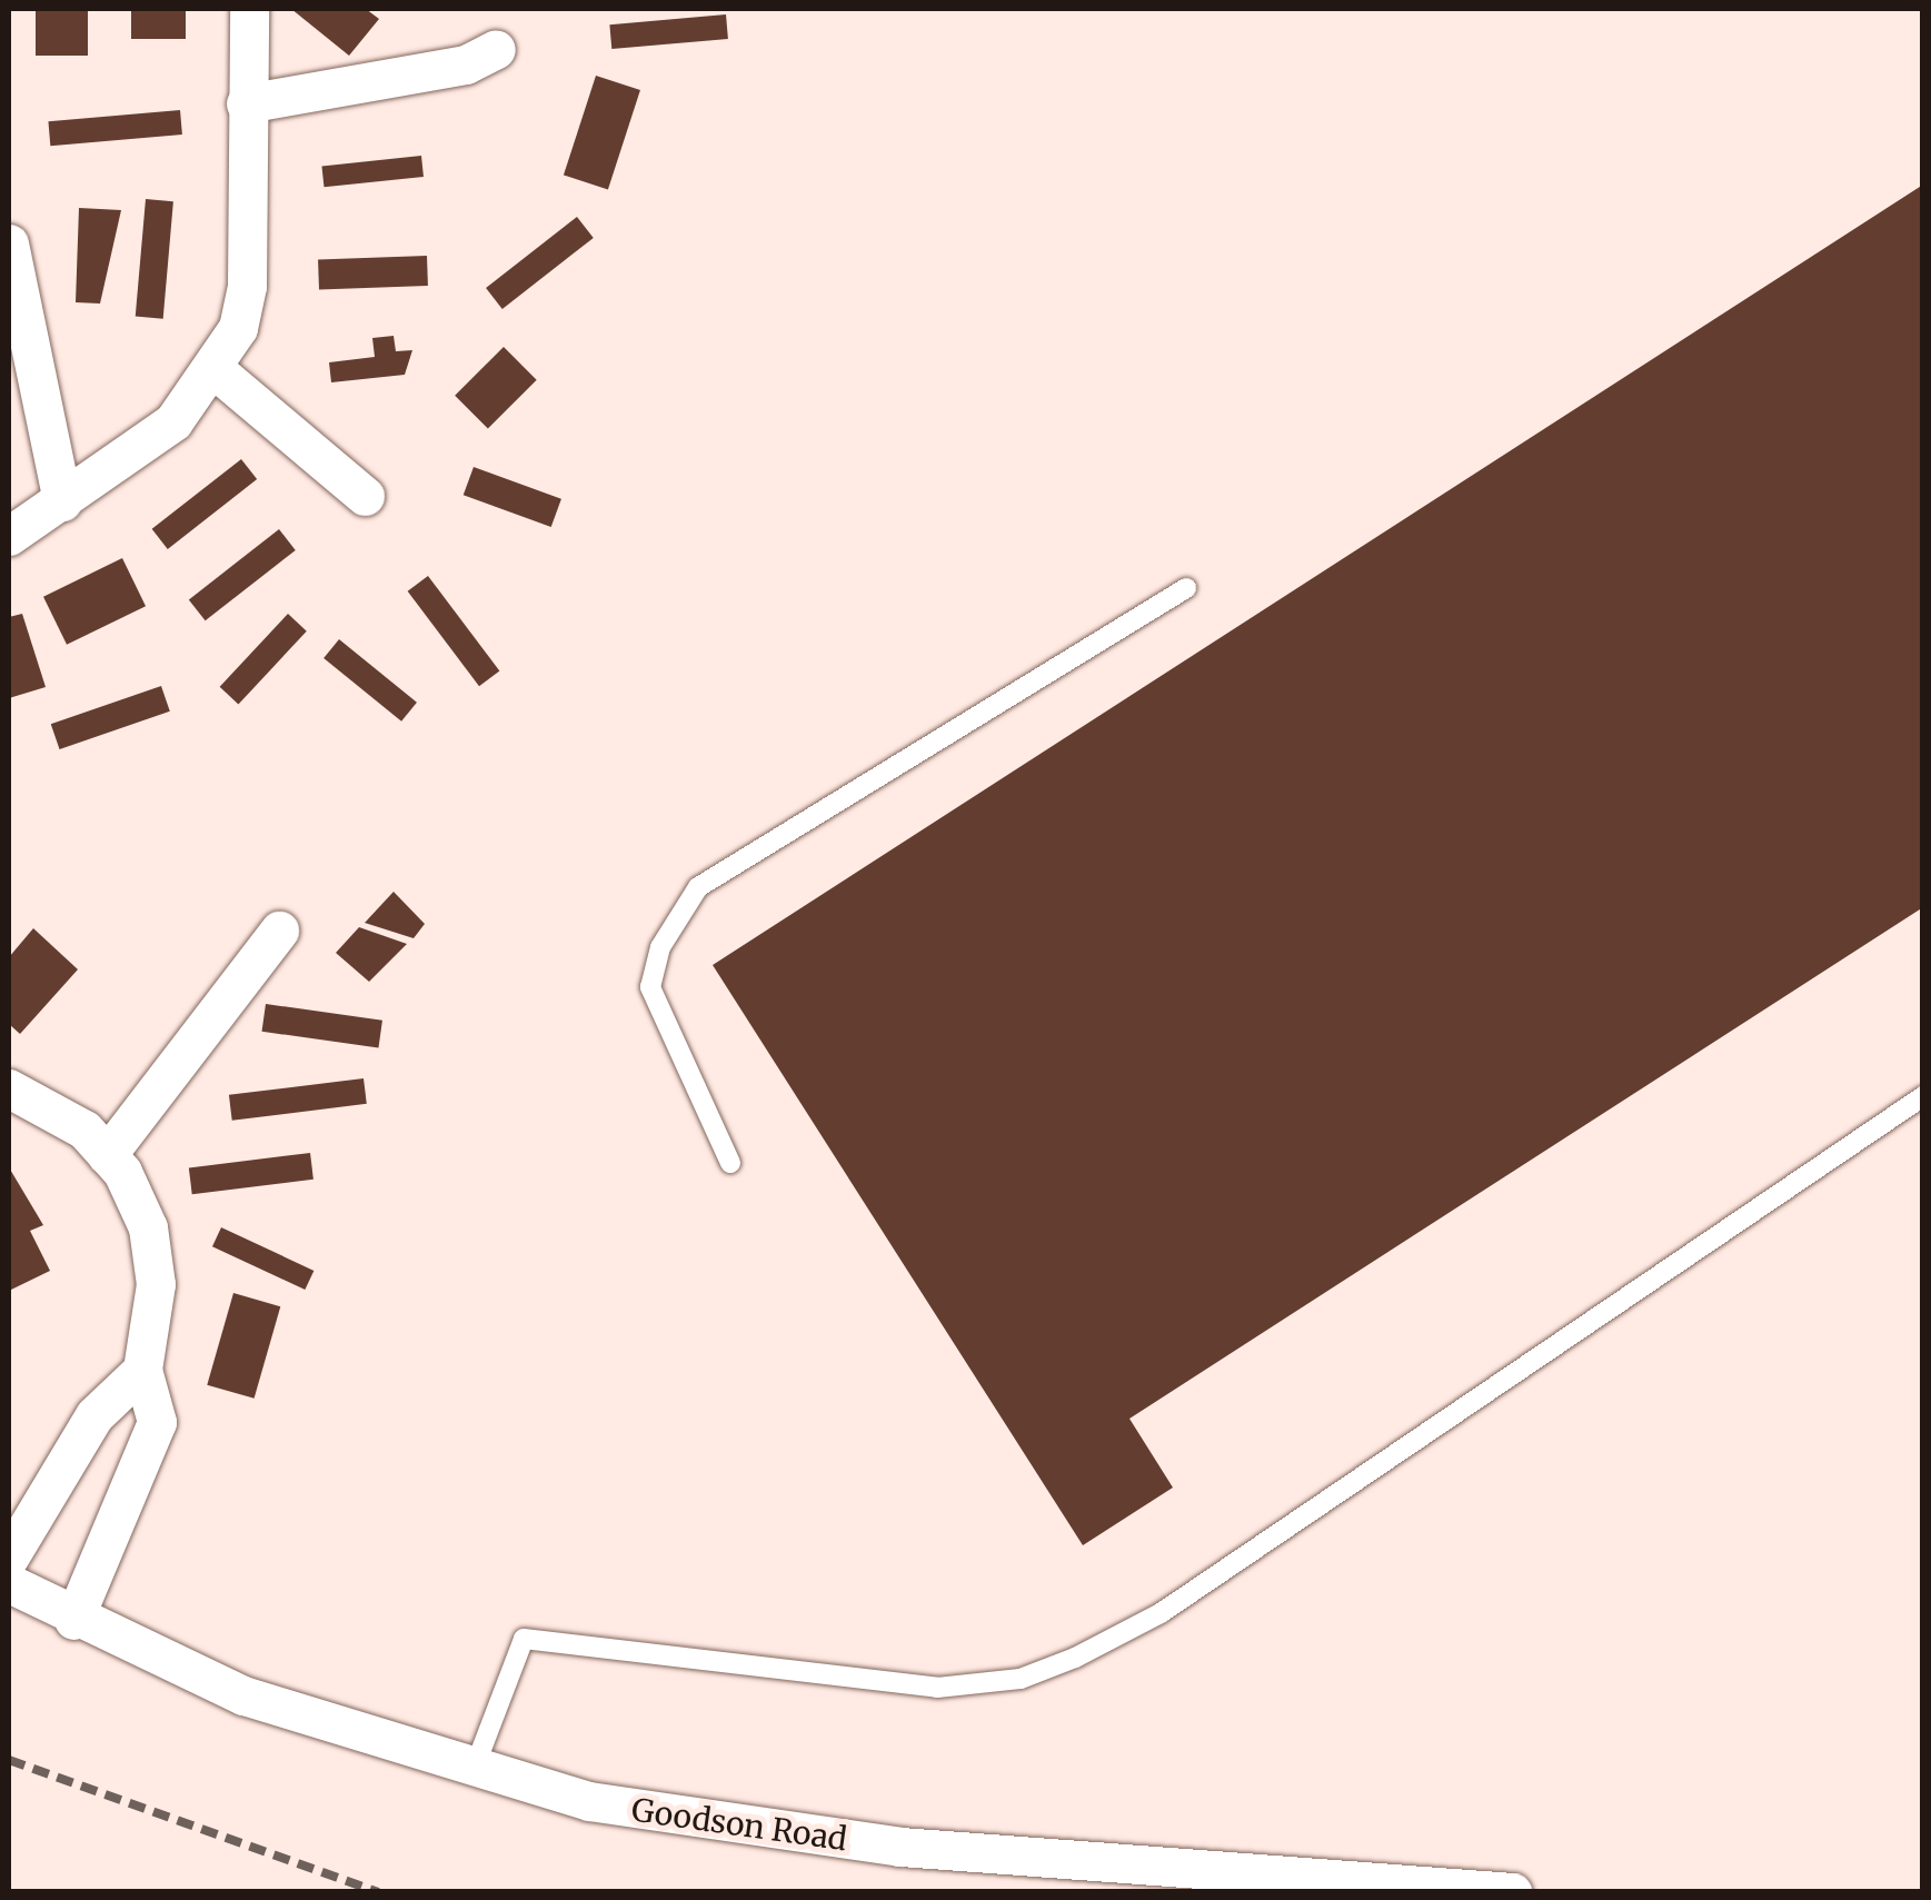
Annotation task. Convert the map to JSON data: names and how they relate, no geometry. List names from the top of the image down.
{
  "streets": {
    "street": ["Goodson Road"]
  }
}
